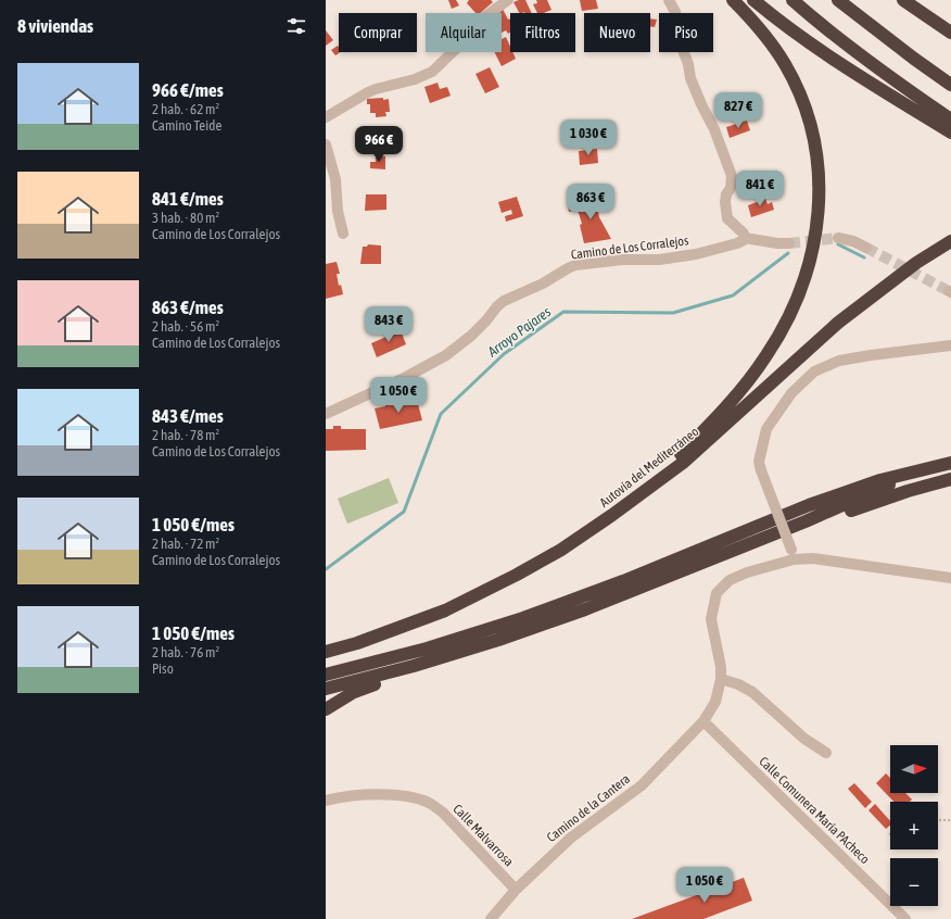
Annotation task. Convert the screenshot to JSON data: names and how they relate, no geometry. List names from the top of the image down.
{
  "streets": {
    "highway": ["Autovía del Mediterráneo"],
    "street": [
      "Camino de Los Corralejos",
      "Camino de la Cantera",
      "Calle Comunera María PAcheco",
      "Calle Malvarrosa"
    ]
  },
  "crossings": [
    ["Camino de la Cantera", "Calle Comunera María PAcheco"],
    ["Camino de la Cantera", "Calle Malvarrosa"]
  ],
  "water": ["Arroyo Pajares"],
  "north": "right",
  "page": {
    "heading": "8 viviendas",
    "chip": [
      "Comprar",
      "Alquilar",
      "Filtros",
      "Nuevo",
      "Piso"
    ],
    "list": [
      {
        "name": "966 €/mes",
        "note": "2 hab. · 62 m² · Camino Teide"
      },
      {
        "name": "841 €/mes",
        "note": "3 hab. · 80 m² · Camino de Los Corralejos"
      },
      {
        "name": "863 €/mes",
        "note": "2 hab. · 56 m² · Camino de Los Corralejos"
      },
      {
        "name": "843 €/mes",
        "note": "2 hab. · 78 m² · Camino de Los Corralejos"
      },
      {
        "name": "1 050 €/mes",
        "note": "2 hab. · 72 m² · Camino de Los Corralejos"
      },
      {
        "name": "1 050 €/mes",
        "note": "2 hab. · 76 m² · Piso"
      }
    ],
    "price": [
      "827 €",
      "1 030 €",
      "966 €",
      "841 €",
      "863 €",
      "843 €",
      "1 050 €",
      "1 050 €"
    ],
    "map_buttons": ["+", "−"]
  }
}
